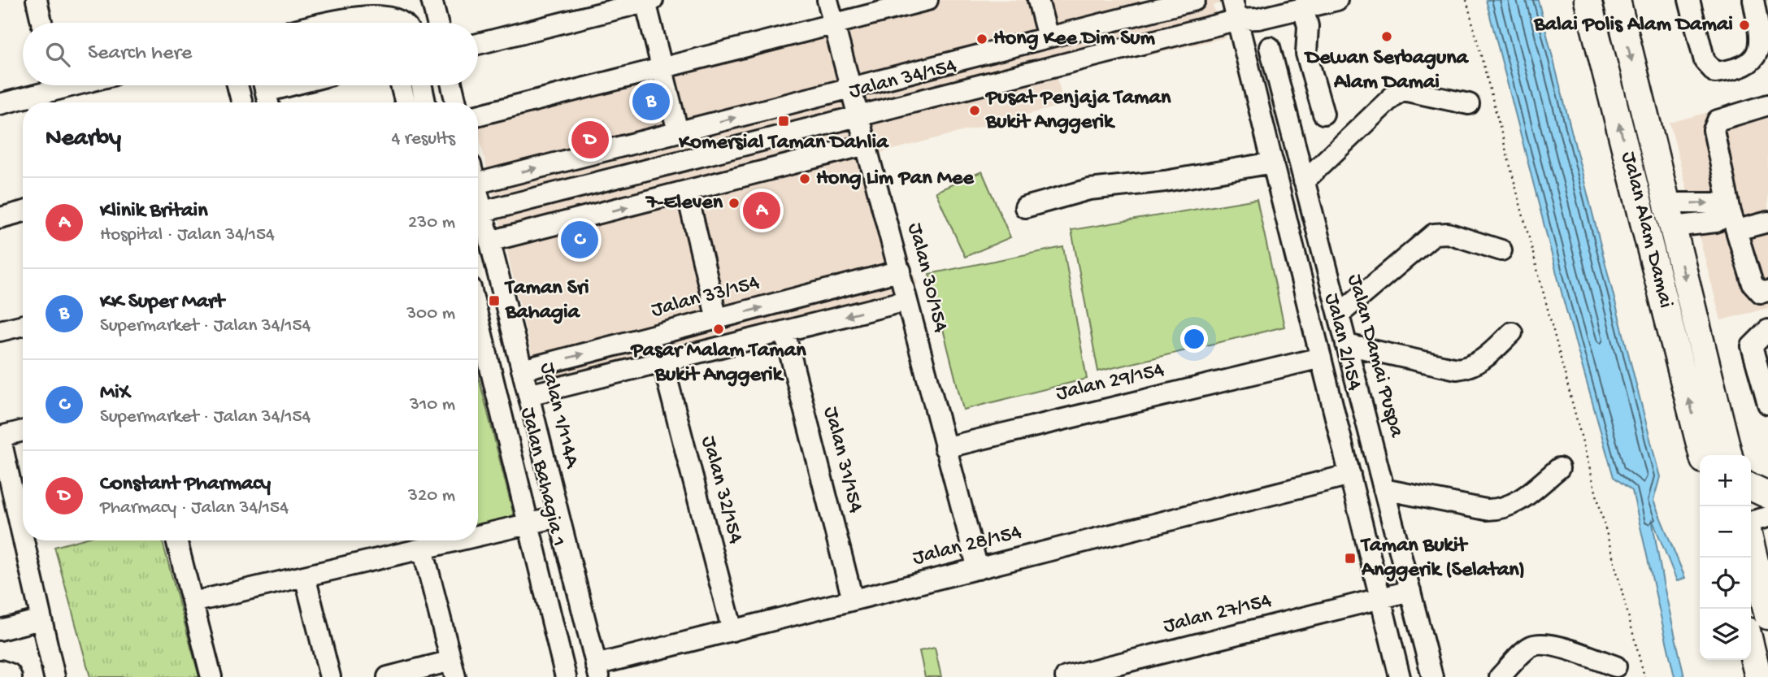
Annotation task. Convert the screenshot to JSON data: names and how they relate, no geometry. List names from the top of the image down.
{
  "streets": {
    "main road": ["Jalan Alam Damai"],
    "street": [
      "Jalan 34/154",
      "Jalan 30/154",
      "Jalan 33/154",
      "Jalan 2/154",
      "Jalan Damai Puspa",
      "Jalan 29/154",
      "Jalan 1/114A",
      "Jalan 31/154",
      "Jalan Bahagia 1",
      "Jalan 32/154",
      "Jalan 28/154",
      "Jalan 27/154"
    ]
  },
  "crossings": [
    ["Jalan 34/154", "Jalan 30/154"],
    ["Jalan 34/154", "Jalan 2/154"],
    ["Jalan 30/154", "Jalan 33/154"],
    ["Jalan 30/154", "Jalan 29/154"],
    ["Jalan 30/154", "Jalan 28/154"],
    ["Jalan 33/154", "Jalan 1/114A"],
    ["Jalan 2/154", "Jalan 29/154"],
    ["Jalan 2/154", "Jalan 28/154"],
    ["Jalan 2/154", "Jalan 27/154"],
    ["Jalan Damai Puspa", "Jalan 27/154"],
    ["Jalan 1/114A", "Jalan 28/154"],
    ["Jalan 31/154", "Jalan 28/154"],
    ["Jalan 32/154", "Jalan 28/154"]
  ],
  "places": {
    "other": [
      "Balai Polis Alam Damai",
      "Dewan Serbaguna Alam Damai",
      "Hong Kee Dim Sum",
      "Pusat Penjaja Taman Bukit Anggerik",
      "Hong Lim Pan Mee",
      "7-Eleven",
      "Pasar Malam Taman Bukit Anggerik"
    ],
    "transit": ["Komersial Taman Dahlia", "Taman Sri Bahagia", "Taman Bukit Anggerik (Selatan)"]
  },
  "page": {
    "search": "Search here",
    "pins": [
      "B",
      "D",
      "A",
      "C"
    ],
    "heading": ["Nearby", "4 results"],
    "list": [
      {
        "mark": "A",
        "name": "Klinik Britain",
        "note": "Hospital · Jalan 34/154",
        "value": "230 m"
      },
      {
        "mark": "B",
        "name": "KK Super Mart",
        "note": "Supermarket · Jalan 34/154",
        "value": "300 m"
      },
      {
        "mark": "C",
        "name": "MiX",
        "note": "Supermarket · Jalan 34/154",
        "value": "310 m"
      },
      {
        "mark": "D",
        "name": "Constant Pharmacy",
        "note": "Pharmacy · Jalan 34/154",
        "value": "320 m"
      }
    ],
    "map_buttons": ["+", "−"]
  }
}
